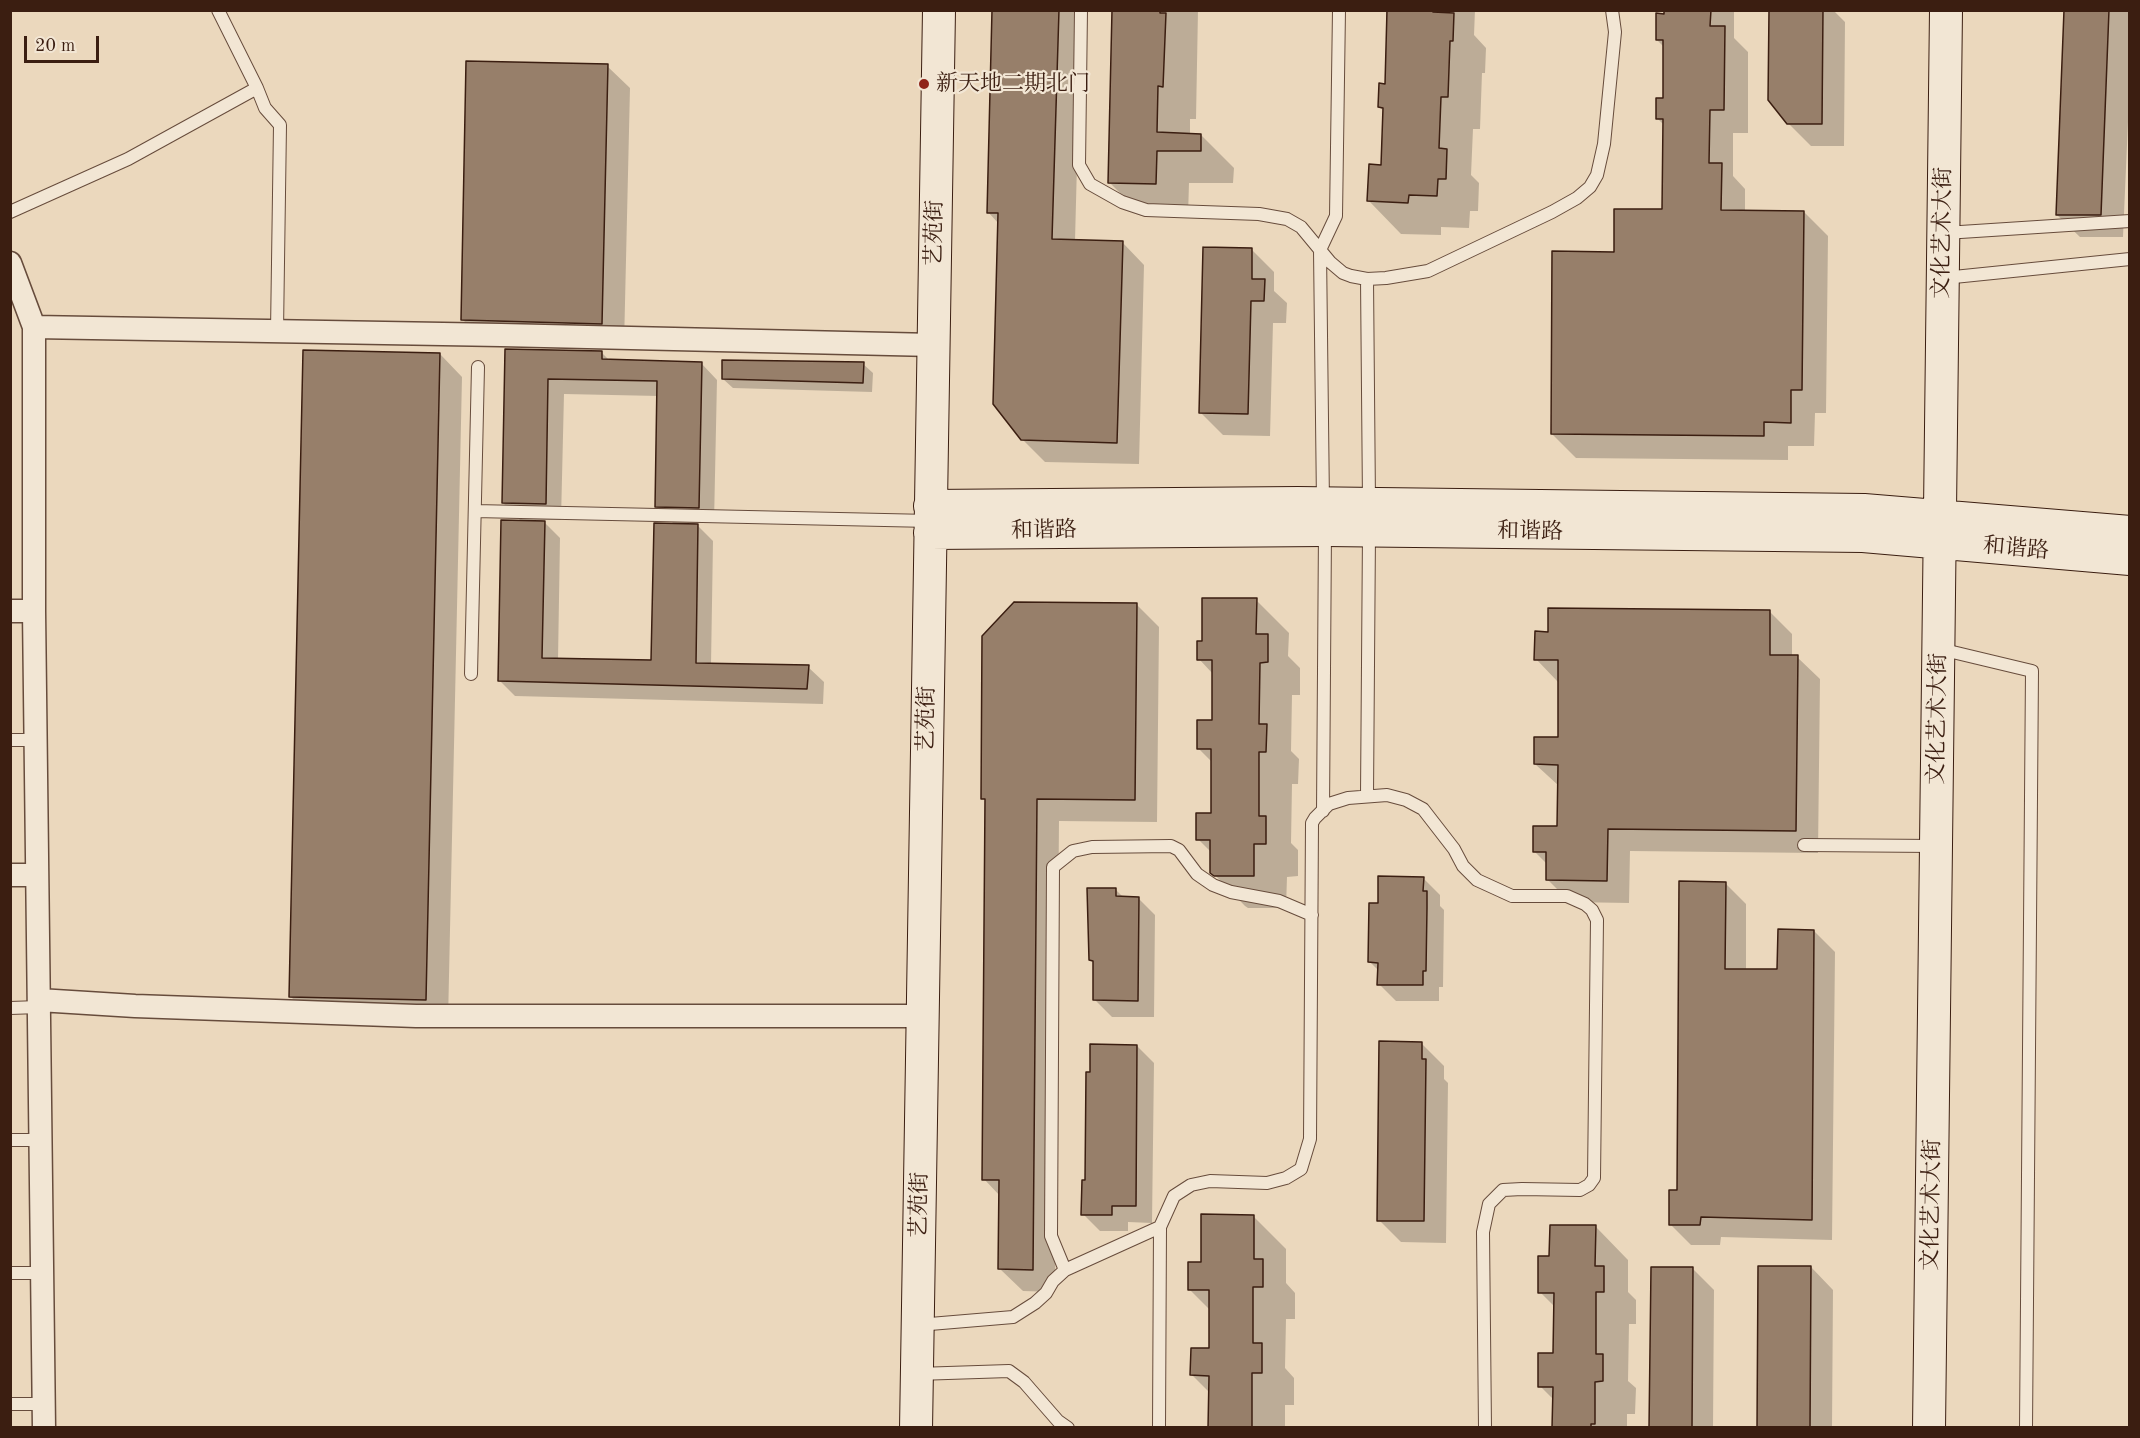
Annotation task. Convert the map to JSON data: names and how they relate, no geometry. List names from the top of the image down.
{
  "streets": {
    "street": ["艺苑街", "文化艺术大街", "和谐路"]
  },
  "crossings": [
    ["艺苑街", "和谐路"],
    ["文化艺术大街", "和谐路"]
  ],
  "places": ["新天地二期北门"],
  "scale_bar": "20 m"
}
